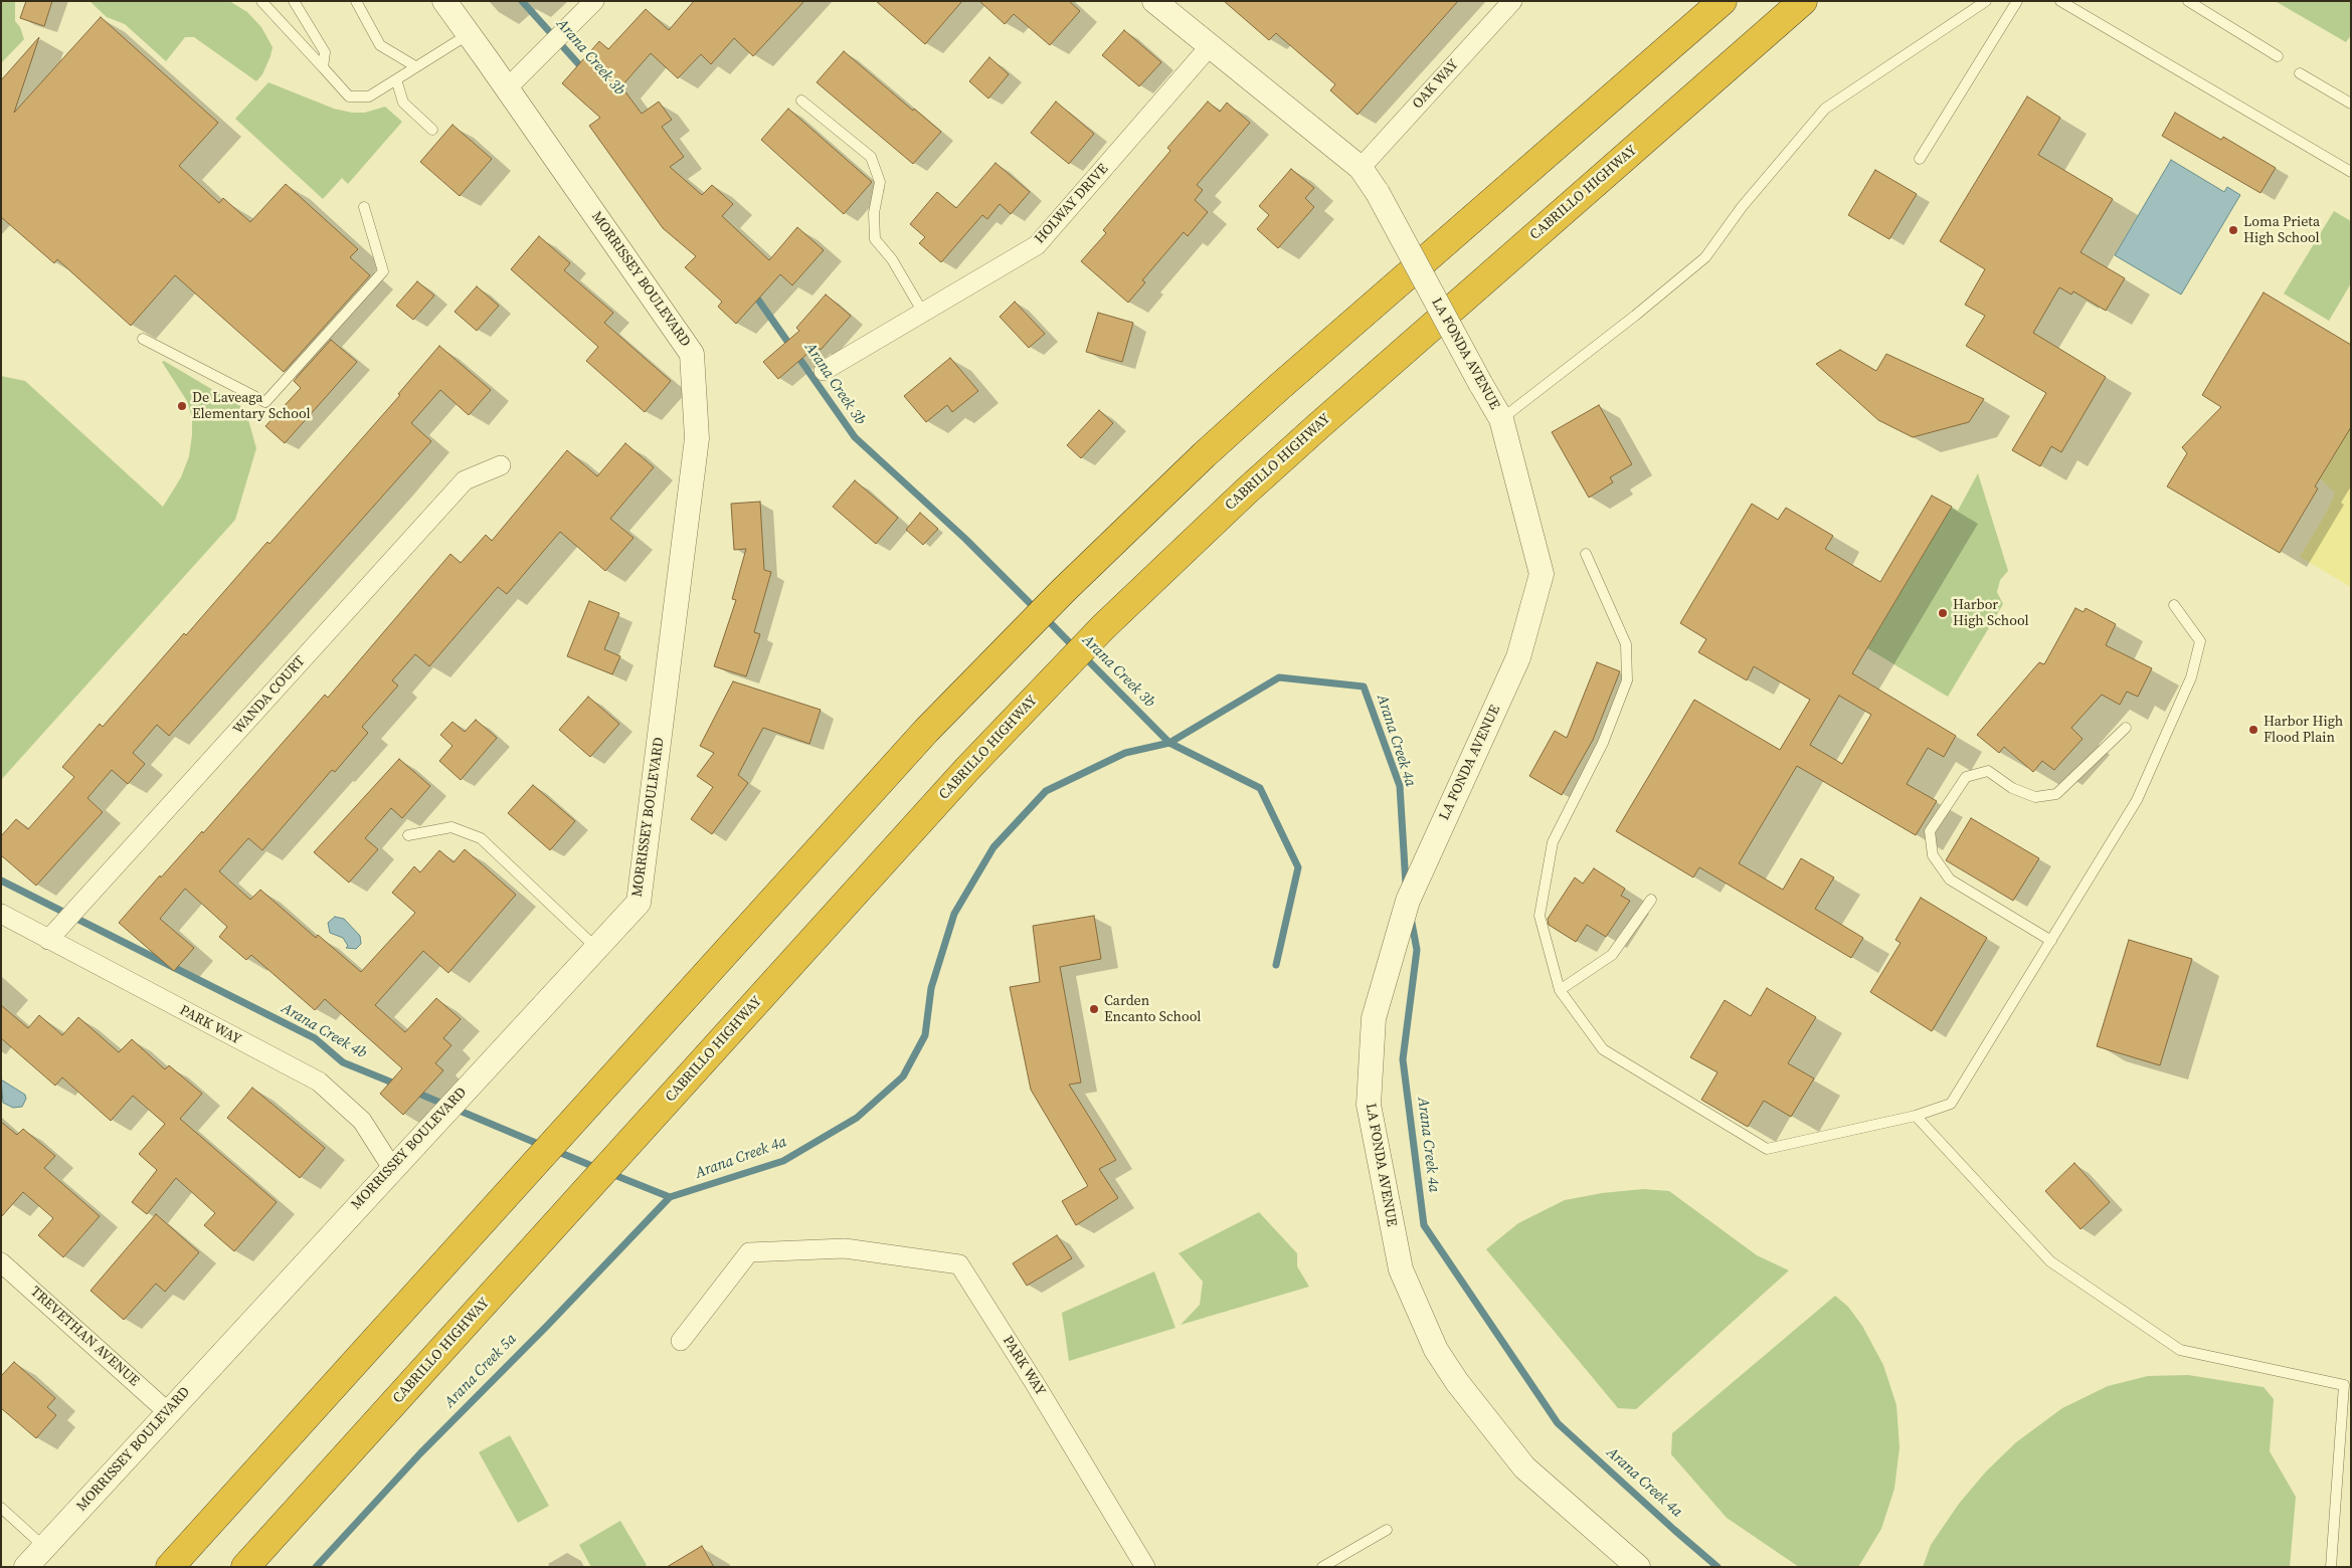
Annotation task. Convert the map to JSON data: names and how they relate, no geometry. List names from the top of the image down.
{
  "streets": {
    "highway": ["CABRILLO HIGHWAY"],
    "street": [
      "OAK WAY",
      "HOLWAY DRIVE",
      "MORRISSEY BOULEVARD",
      "LA FONDA AVENUE",
      "WANDA COURT",
      "PARK WAY",
      "TREVETHAN AVENUE"
    ]
  },
  "crossings": [
    ["OAK WAY", "LA FONDA AVENUE"],
    ["HOLWAY DRIVE", "LA FONDA AVENUE"],
    ["MORRISSEY BOULEVARD", "PARK WAY"],
    ["MORRISSEY BOULEVARD", "TREVETHAN AVENUE"],
    ["WANDA COURT", "PARK WAY"]
  ],
  "water": [
    "Arana Creek 3b",
    "Arana Creek 4a",
    "Arana Creek 4b",
    "Arana Creek 5a"
  ],
  "places": [
    "Loma Prieta High School",
    "De Laveaga Elementary School",
    "Harbor High School",
    "Harbor High Flood Plain",
    "Carden Encanto School"
  ]
}
